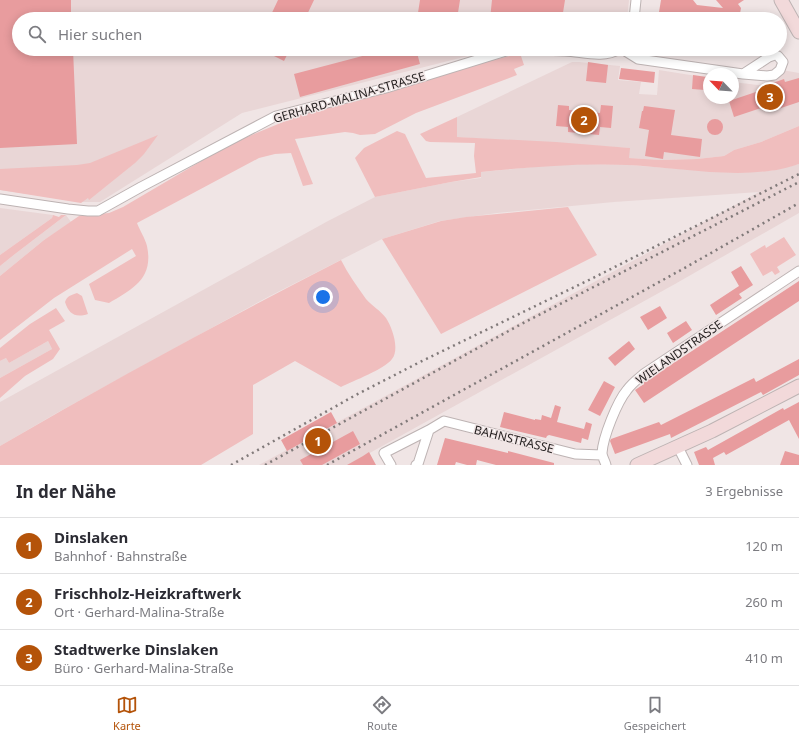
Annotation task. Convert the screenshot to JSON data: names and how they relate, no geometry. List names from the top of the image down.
{
  "streets": {
    "street": ["GERHARD-MALINA-STRASSE", "WIELANDSTRASSE", "BAHNSTRASSE"]
  },
  "crossings": [
    ["WIELANDSTRASSE", "BAHNSTRASSE"]
  ],
  "north": "top left",
  "page": {
    "search": "Hier suchen",
    "pins": ["3", "2", "1"],
    "heading": ["In der Nähe", "3 Ergebnisse"],
    "list": [
      {
        "mark": "1",
        "name": "Dinslaken",
        "note": "Bahnhof · Bahnstraße",
        "value": "120 m"
      },
      {
        "mark": "2",
        "name": "Frischholz-Heizkraftwerk",
        "note": "Ort · Gerhard-Malina-Straße",
        "value": "260 m"
      },
      {
        "mark": "3",
        "name": "Stadtwerke Dinslaken",
        "note": "Büro · Gerhard-Malina-Straße",
        "value": "410 m"
      }
    ],
    "nav": ["Karte", "Route", "Gespeichert"]
  }
}
